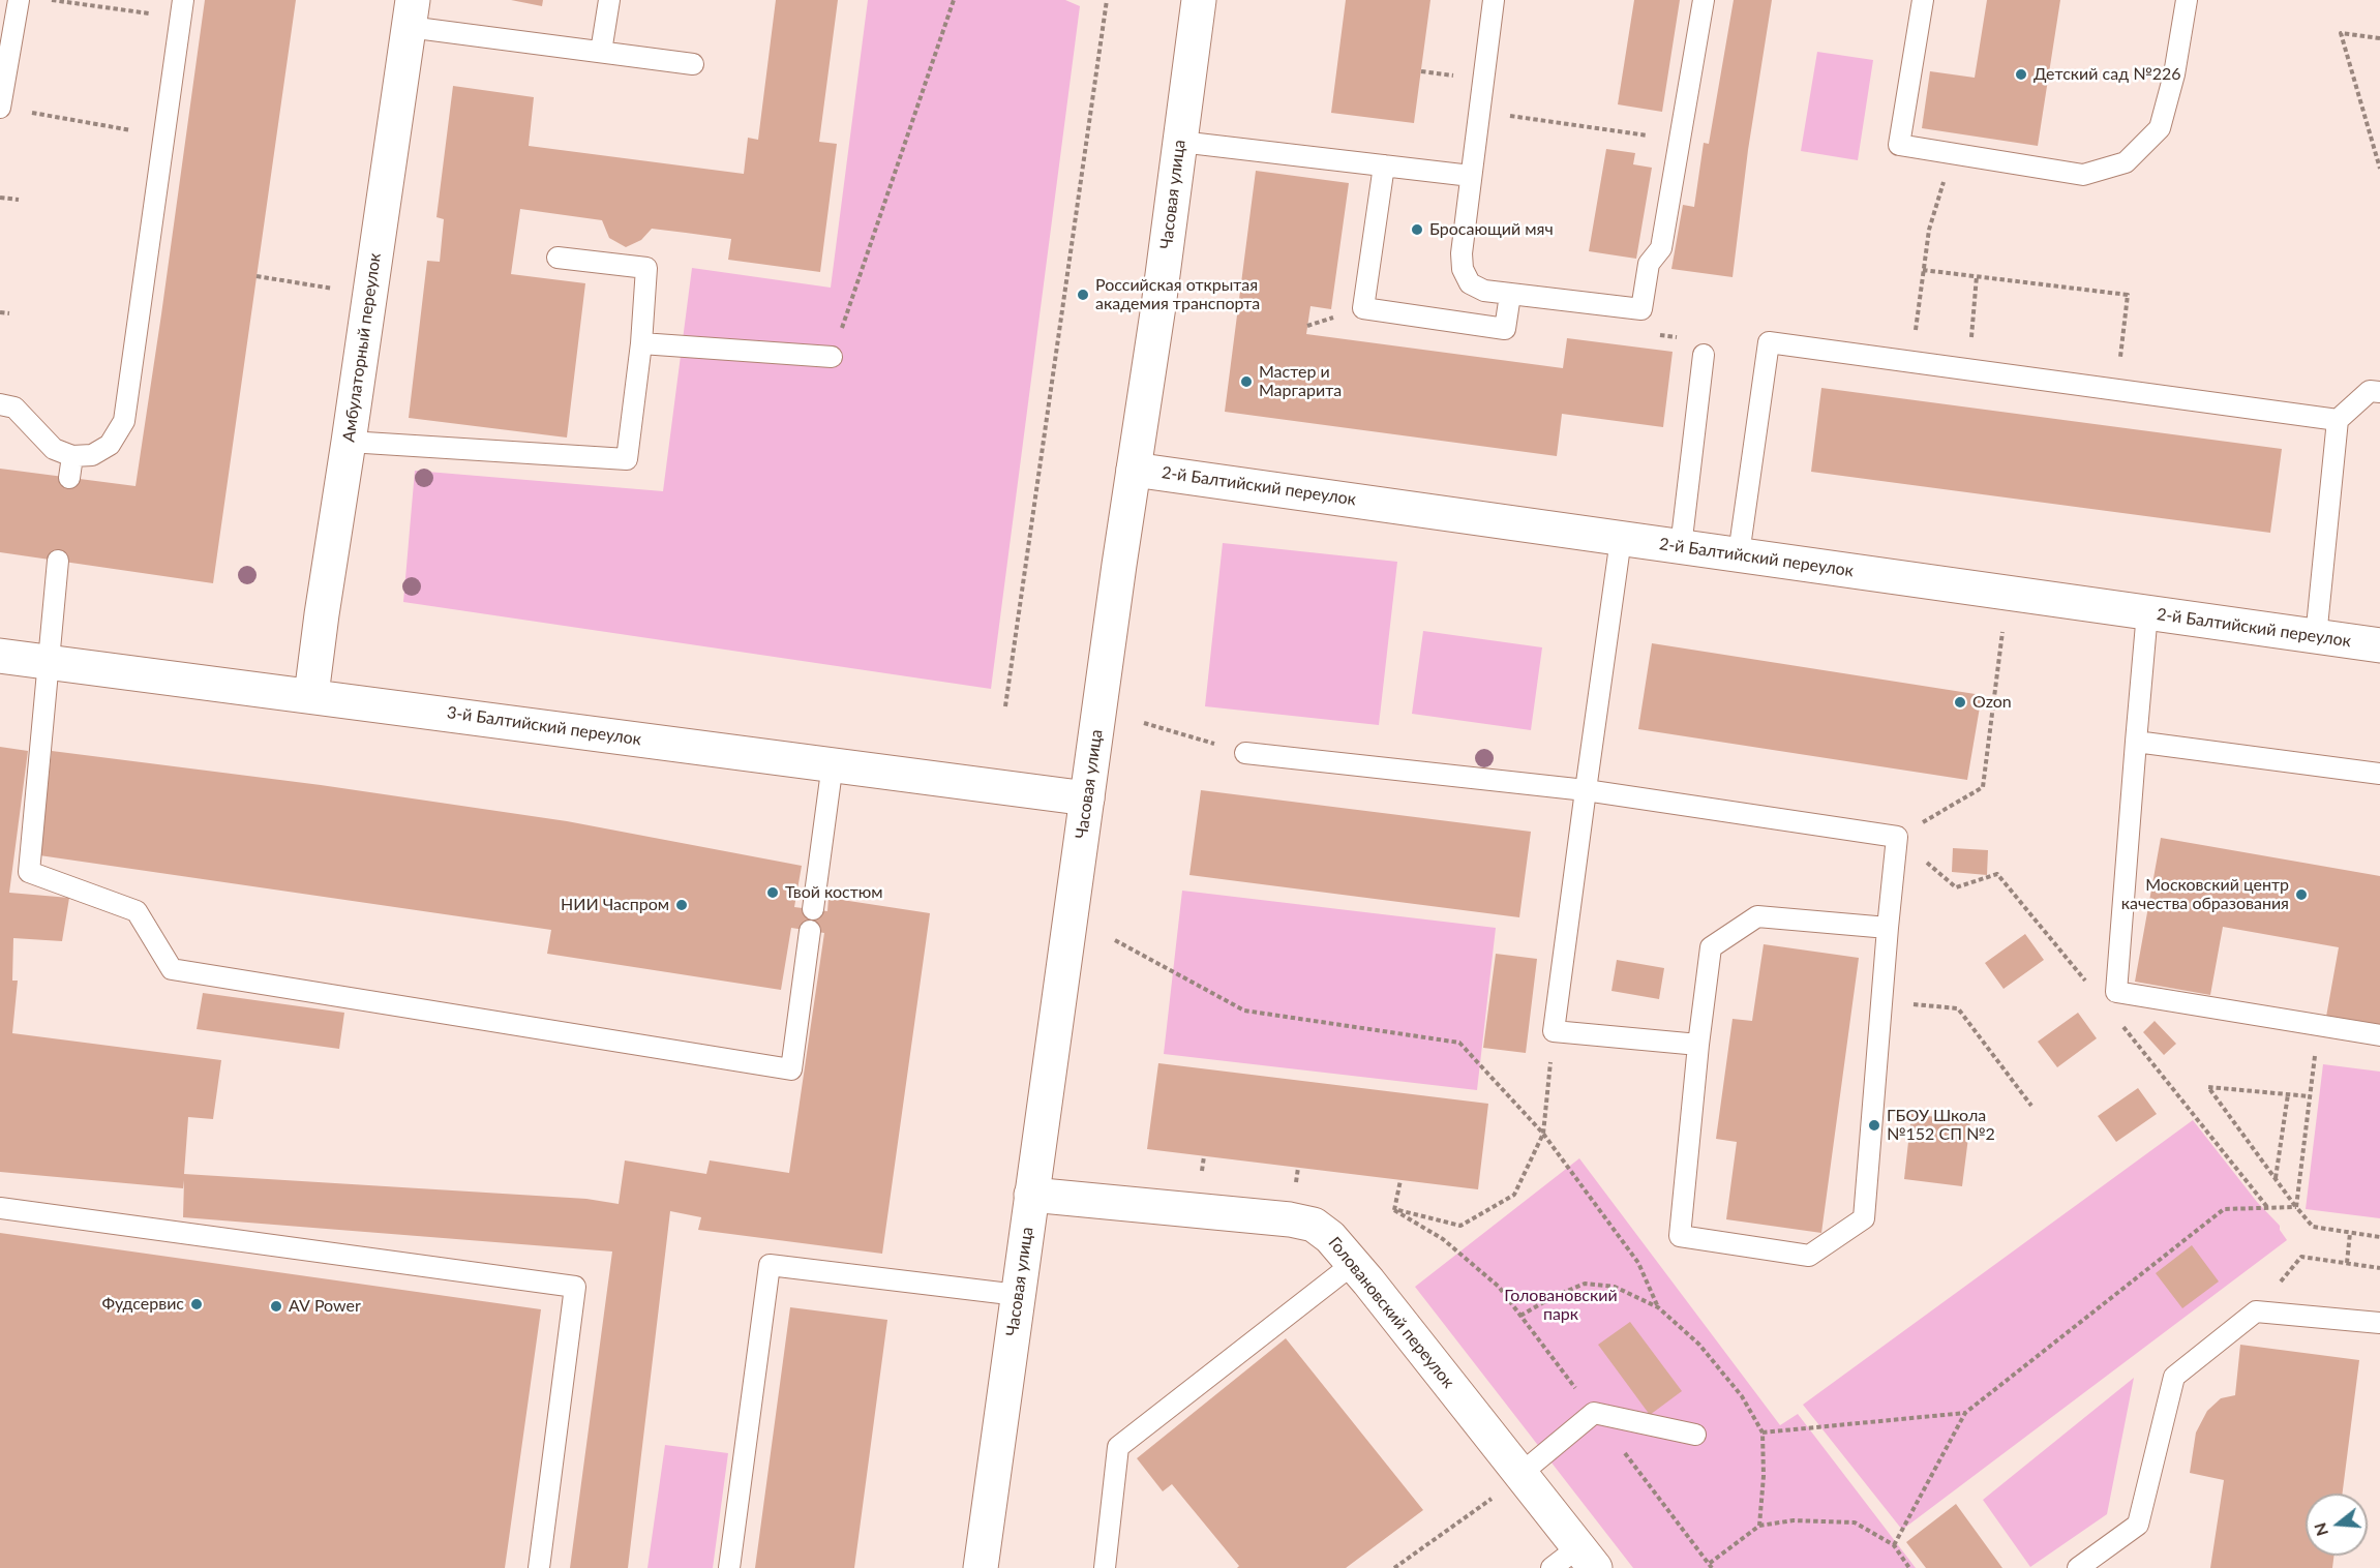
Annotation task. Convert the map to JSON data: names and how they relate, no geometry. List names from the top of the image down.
{
  "streets": {
    "street": [
      "Часовая улица",
      "Амбулаторный переулок",
      "2-й Балтийский переулок",
      "3-й Балтийский переулок",
      "Головановский переулок"
    ]
  },
  "crossings": [
    ["Часовая улица", "2-й Балтийский переулок"],
    ["Часовая улица", "3-й Балтийский переулок"],
    ["Часовая улица", "Головановский переулок"],
    ["Амбулаторный переулок", "3-й Балтийский переулок"]
  ],
  "parks": ["Головановский парк"],
  "places": [
    "Детский сад №226",
    "Бросающий мяч",
    "Российская открытая академия транспорта",
    "Мастер и Маргарита",
    "Ozon",
    "Твой костюм",
    "Московский центр качества образования",
    "НИИ Часпром",
    "ГБОУ Школа №152 СП №2",
    "Фудсервис",
    "AV Power"
  ],
  "north": "left"
}
